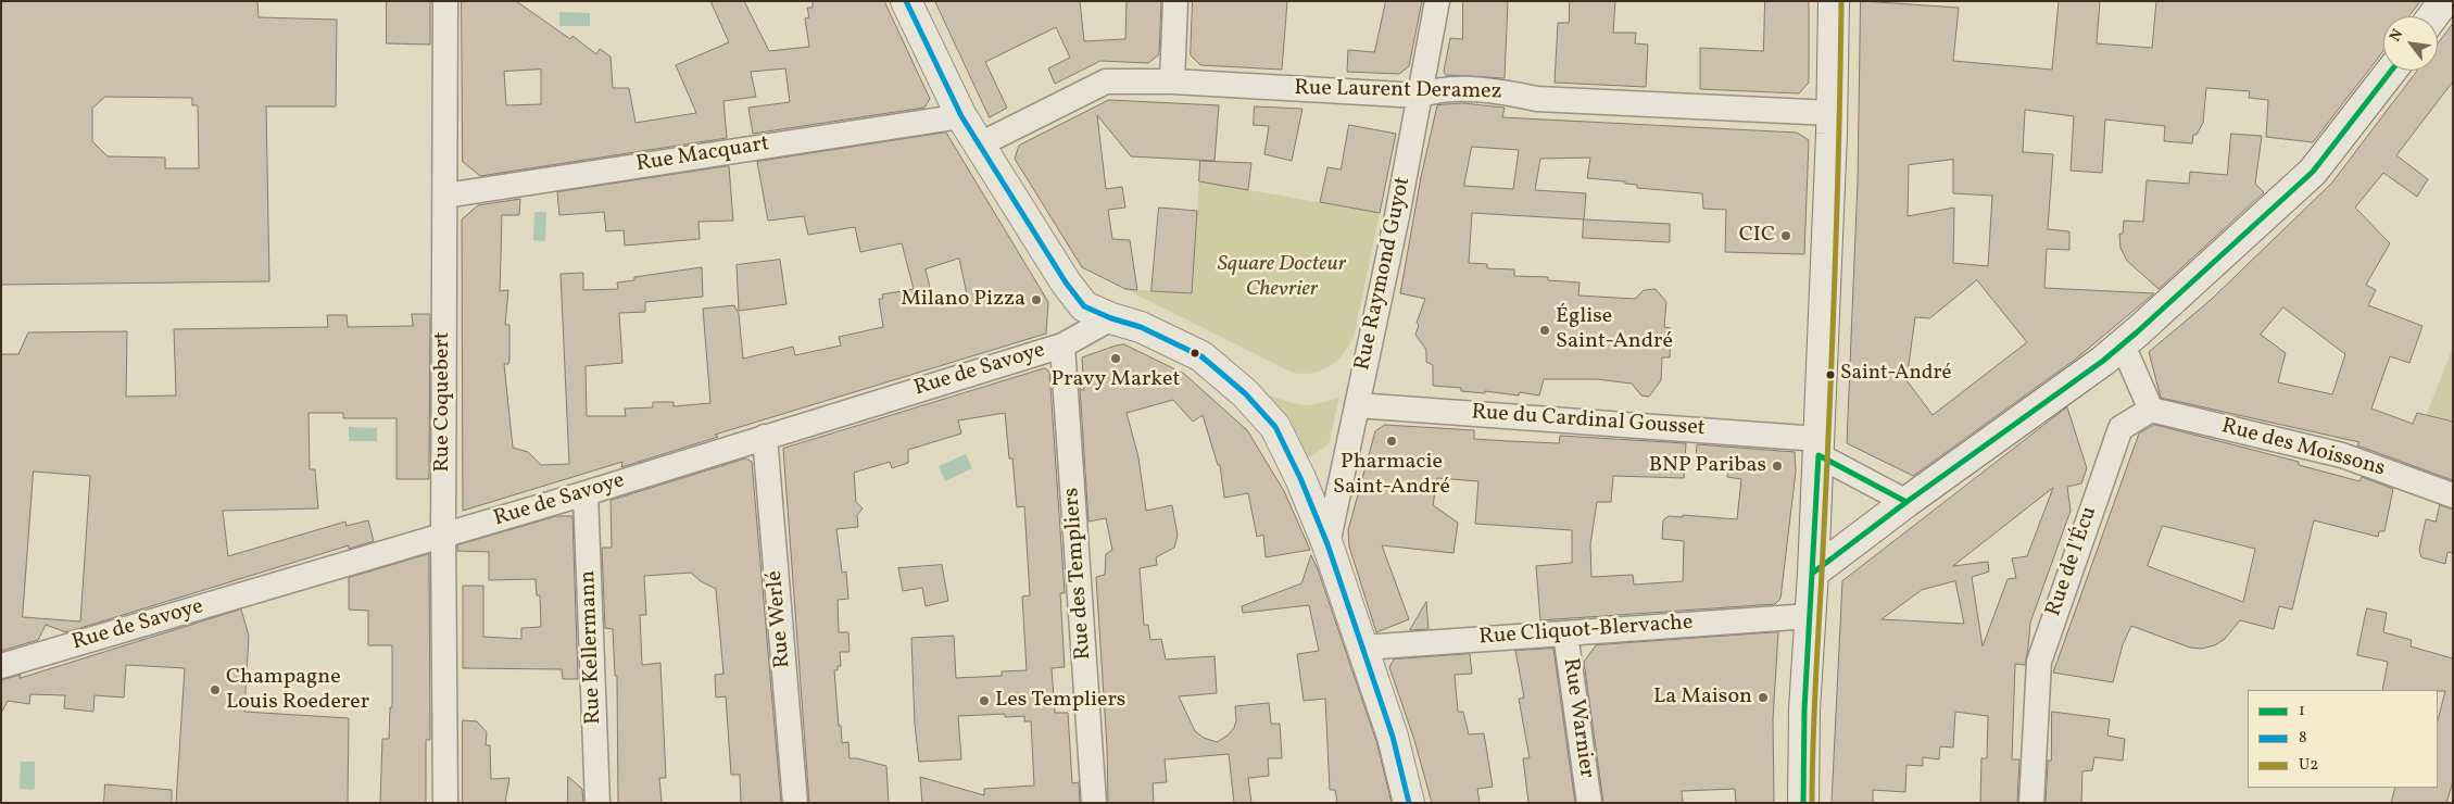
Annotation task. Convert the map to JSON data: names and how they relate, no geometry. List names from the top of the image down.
{
  "streets": {
    "street": [
      "Rue Laurent Deramez",
      "Rue Macquart",
      "Rue Raymond Guyot",
      "Rue de Savoye",
      "Rue Coquebert",
      "Rue du Cardinal Gousset",
      "Rue des Moissons",
      "Rue de l'Écu",
      "Rue des Templiers",
      "Rue Werlé",
      "Rue Cliquot-Blervache",
      "Rue Kellermann",
      "Rue Warnier"
    ]
  },
  "crossings": [
    ["Rue Laurent Deramez", "Rue Raymond Guyot"],
    ["Rue Macquart", "Rue Coquebert"],
    ["Rue Raymond Guyot", "Rue du Cardinal Gousset"],
    ["Rue de Savoye", "Rue Coquebert"],
    ["Rue de Savoye", "Rue des Templiers"],
    ["Rue de Savoye", "Rue Werlé"],
    ["Rue de Savoye", "Rue Kellermann"],
    ["Rue des Moissons", "Rue de l'Écu"],
    ["Rue Cliquot-Blervache", "Rue Warnier"]
  ],
  "parks": ["Square Docteur Chevrier"],
  "places": [
    "CIC",
    "Milano Pizza",
    "Église Saint-André",
    "Pravy Market",
    "Saint-André",
    "Pharmacie Saint-André",
    "BNP Paribas",
    "Champagne Louis Roederer",
    "La Maison",
    "Les Templiers"
  ],
  "lines": ["transit line 8", "transit line U2", "transit line 1"],
  "legend": ["1", "8", "U2"],
  "north": "top left"
}
